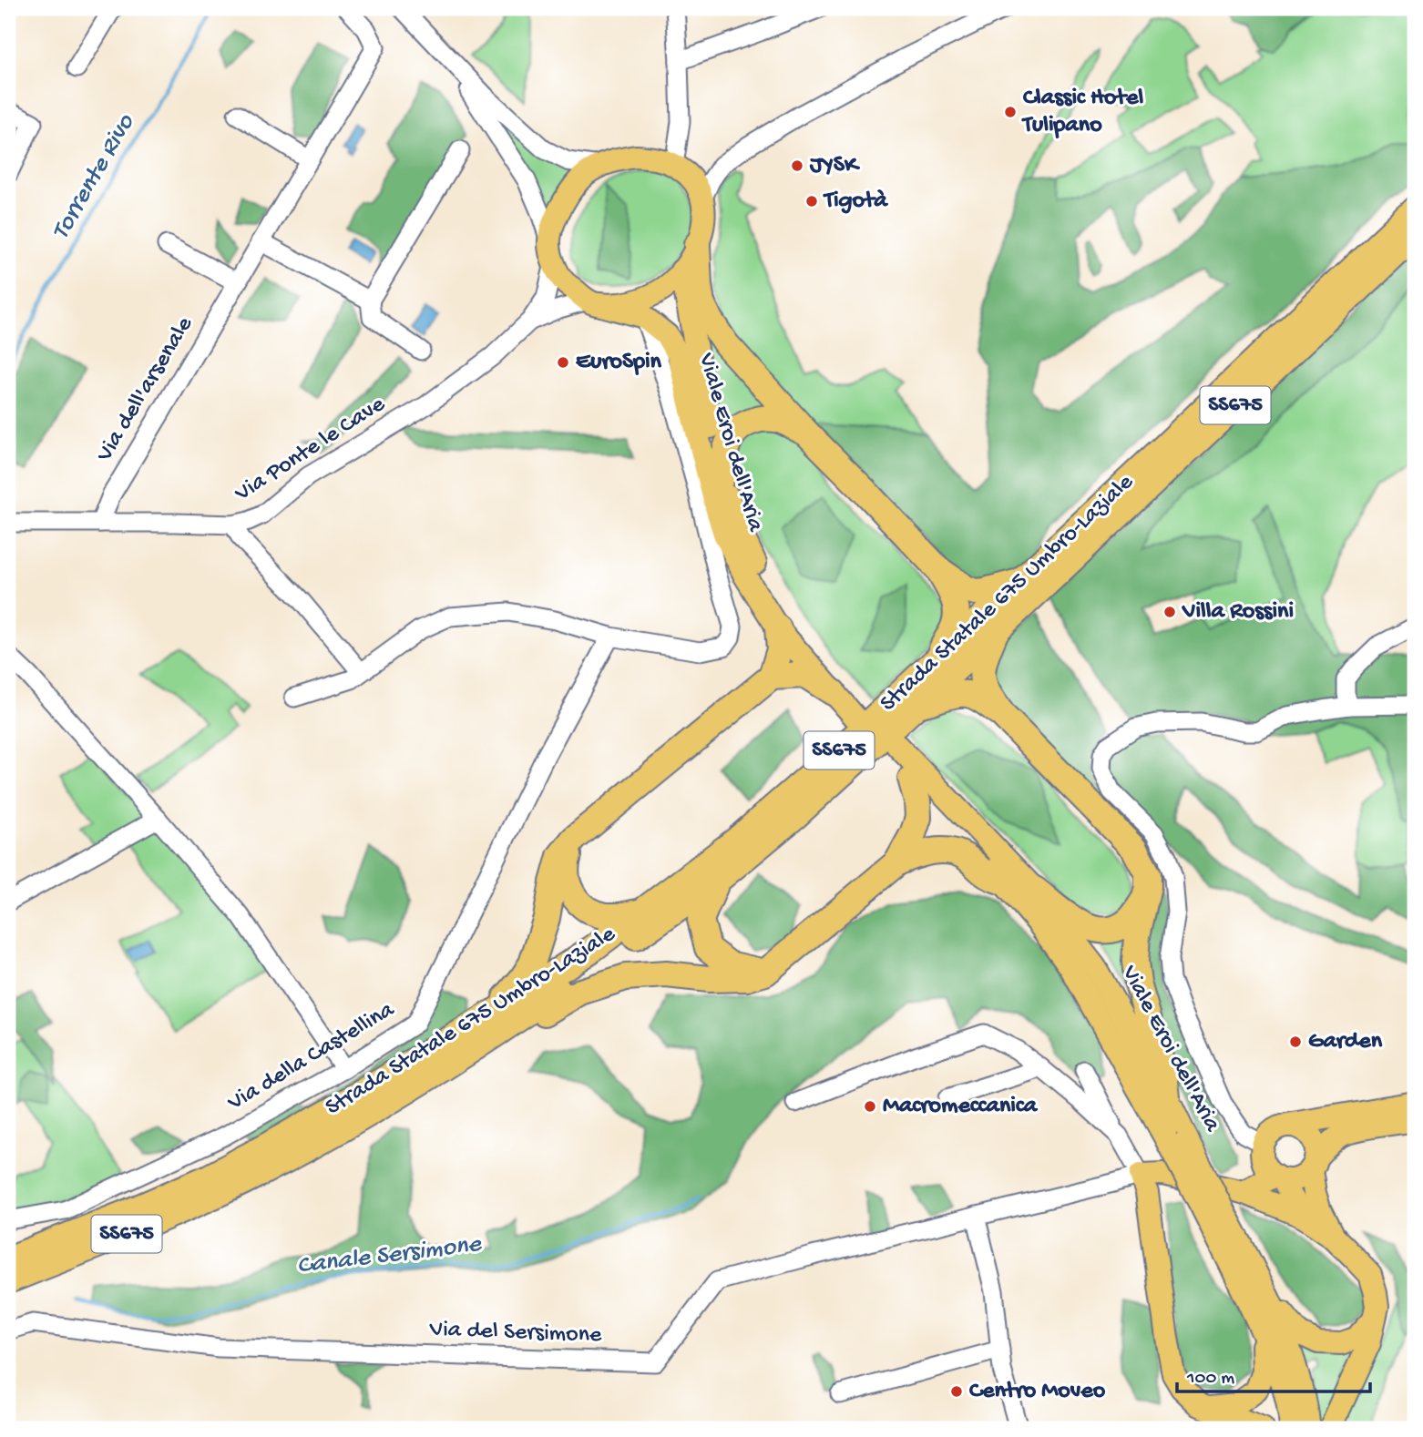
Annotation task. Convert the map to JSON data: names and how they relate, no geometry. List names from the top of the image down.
{
  "streets": {
    "highway": ["SS675", "Strada Statale 675 Umbro-Laziale"],
    "main road": ["Viale Eroi dell'Aria"],
    "street": [
      "Via dell'arsenale",
      "Via Ponte le Cave",
      "Via della Castellina",
      "Via del Sersimone"
    ]
  },
  "crossings": [
    ["Via dell'arsenale", "Via Ponte le Cave"],
    ["Viale Eroi dell'Aria", "Via Ponte le Cave"]
  ],
  "water": ["Torrente Rivo", "Canale Sersimone"],
  "places": [
    "Classic Hotel Tulipano",
    "JYSK",
    "Tigotà",
    "EuroSpin",
    "Villa Rossini",
    "Garden",
    "Macromeccanica",
    "Centro Moveo"
  ],
  "scale_bar": "100 m"
}
